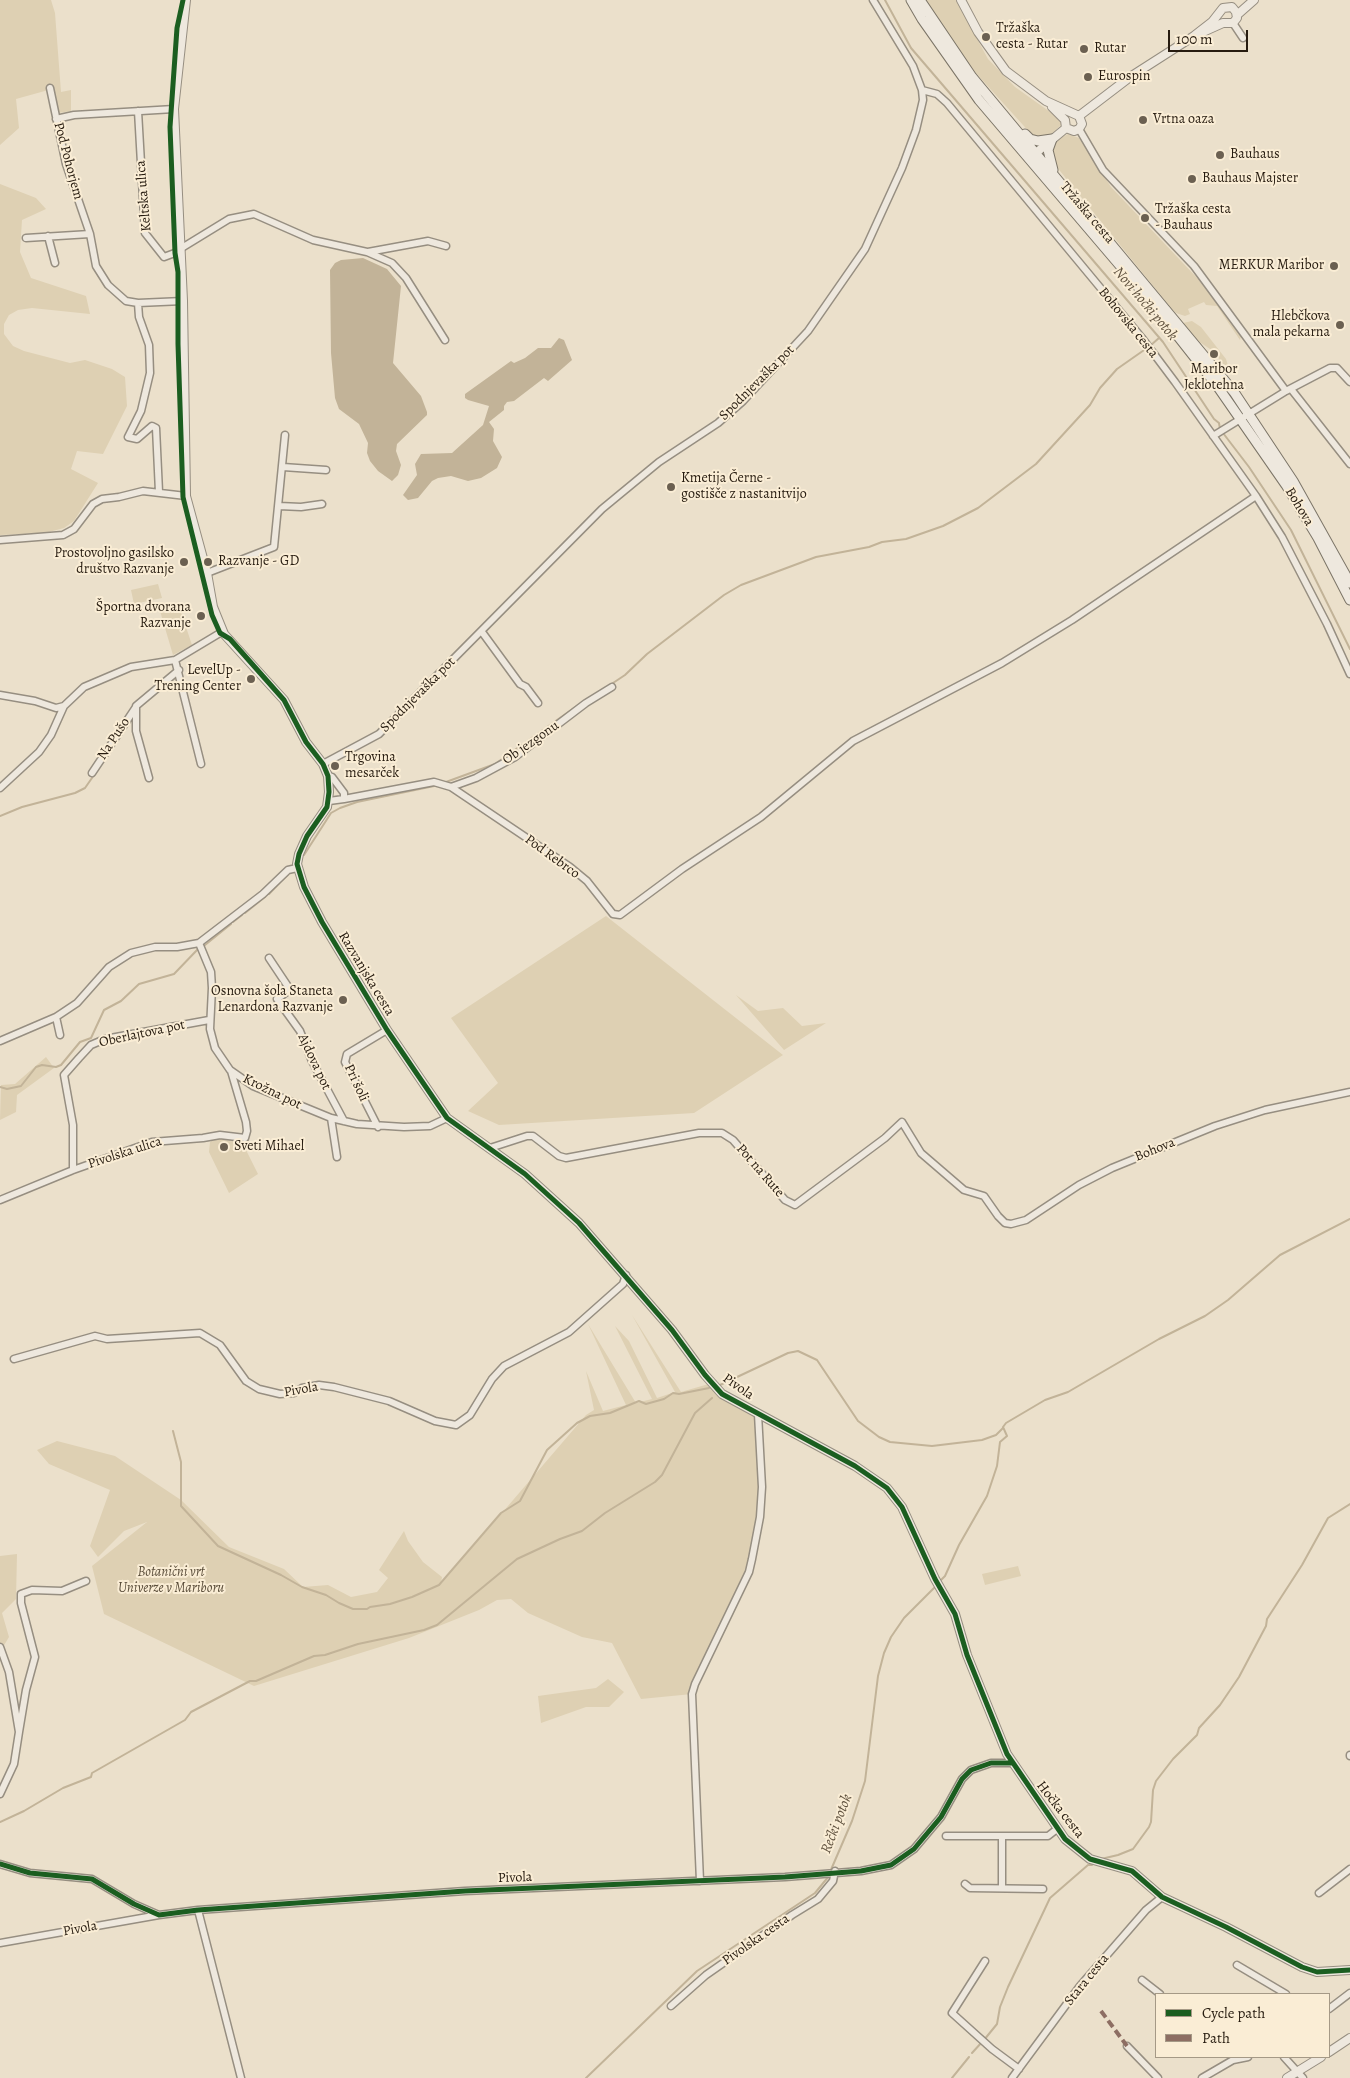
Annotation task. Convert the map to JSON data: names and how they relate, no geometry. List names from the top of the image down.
{
  "streets": {
    "main road": ["Tržaška cesta", "Bohova"],
    "street": [
      "Pod Pohorjem",
      "Keltska ulica",
      "Bohovska cesta",
      "Spodnjevaška pot",
      "Na Pušo",
      "Ob jezgonu",
      "Pod Rebrco",
      "Razvanjska cesta",
      "Oberlajtova pot",
      "Ajdova pot",
      "Pri šoli",
      "Krožna pot",
      "Pivolska ulica",
      "Pot na Rute",
      "Pivola",
      "Hočka cesta",
      "Pivolska cesta",
      "Stara cesta"
    ]
  },
  "crossings": [
    ["Tržaška cesta", "Bohova"],
    ["Bohovska cesta", "Spodnjevaška pot"],
    ["Bohovska cesta", "Pod Rebrco"],
    ["Bohova", "Pot na Rute"],
    ["Ob jezgonu", "Pod Rebrco"],
    ["Razvanjska cesta", "Pri šoli"],
    ["Razvanjska cesta", "Krožna pot"],
    ["Razvanjska cesta", "Pot na Rute"],
    ["Razvanjska cesta", "Pivola"],
    ["Oberlajtova pot", "Krožna pot"],
    ["Oberlajtova pot", "Pivolska ulica"],
    ["Ajdova pot", "Krožna pot"],
    ["Pri šoli", "Krožna pot"],
    ["Krožna pot", "Pivolska ulica"],
    ["Pivola", "Hočka cesta"],
    ["Pivola", "Pivolska cesta"],
    ["Hočka cesta", "Stara cesta"]
  ],
  "water": ["Novi hočki potok", "Rečki potok"],
  "parks": ["Botanični vrt Univerze v Mariboru"],
  "places": [
    "Tržaška cesta - Rutar",
    "Rutar",
    "Eurospin",
    "Vrtna oaza",
    "Bauhaus",
    "Bauhaus Majster",
    "Tržaška cesta - Bauhaus",
    "MERKUR Maribor",
    "Hlebčkova mala pekarna",
    "Maribor Jeklotehna",
    "Kmetija Černe - gostišče z nastanitvijo",
    "Prostovoljno gasilsko društvo Razvanje",
    "Razvanje - GD",
    "Športna dvorana Razvanje",
    "LevelUp - Trening Center",
    "Trgovina mesarček",
    "Osnovna šola Staneta Lenardona Razvanje",
    "Sveti Mihael"
  ],
  "legend": ["Cycle path", "Path"],
  "scale_bar": "100 m"
}
